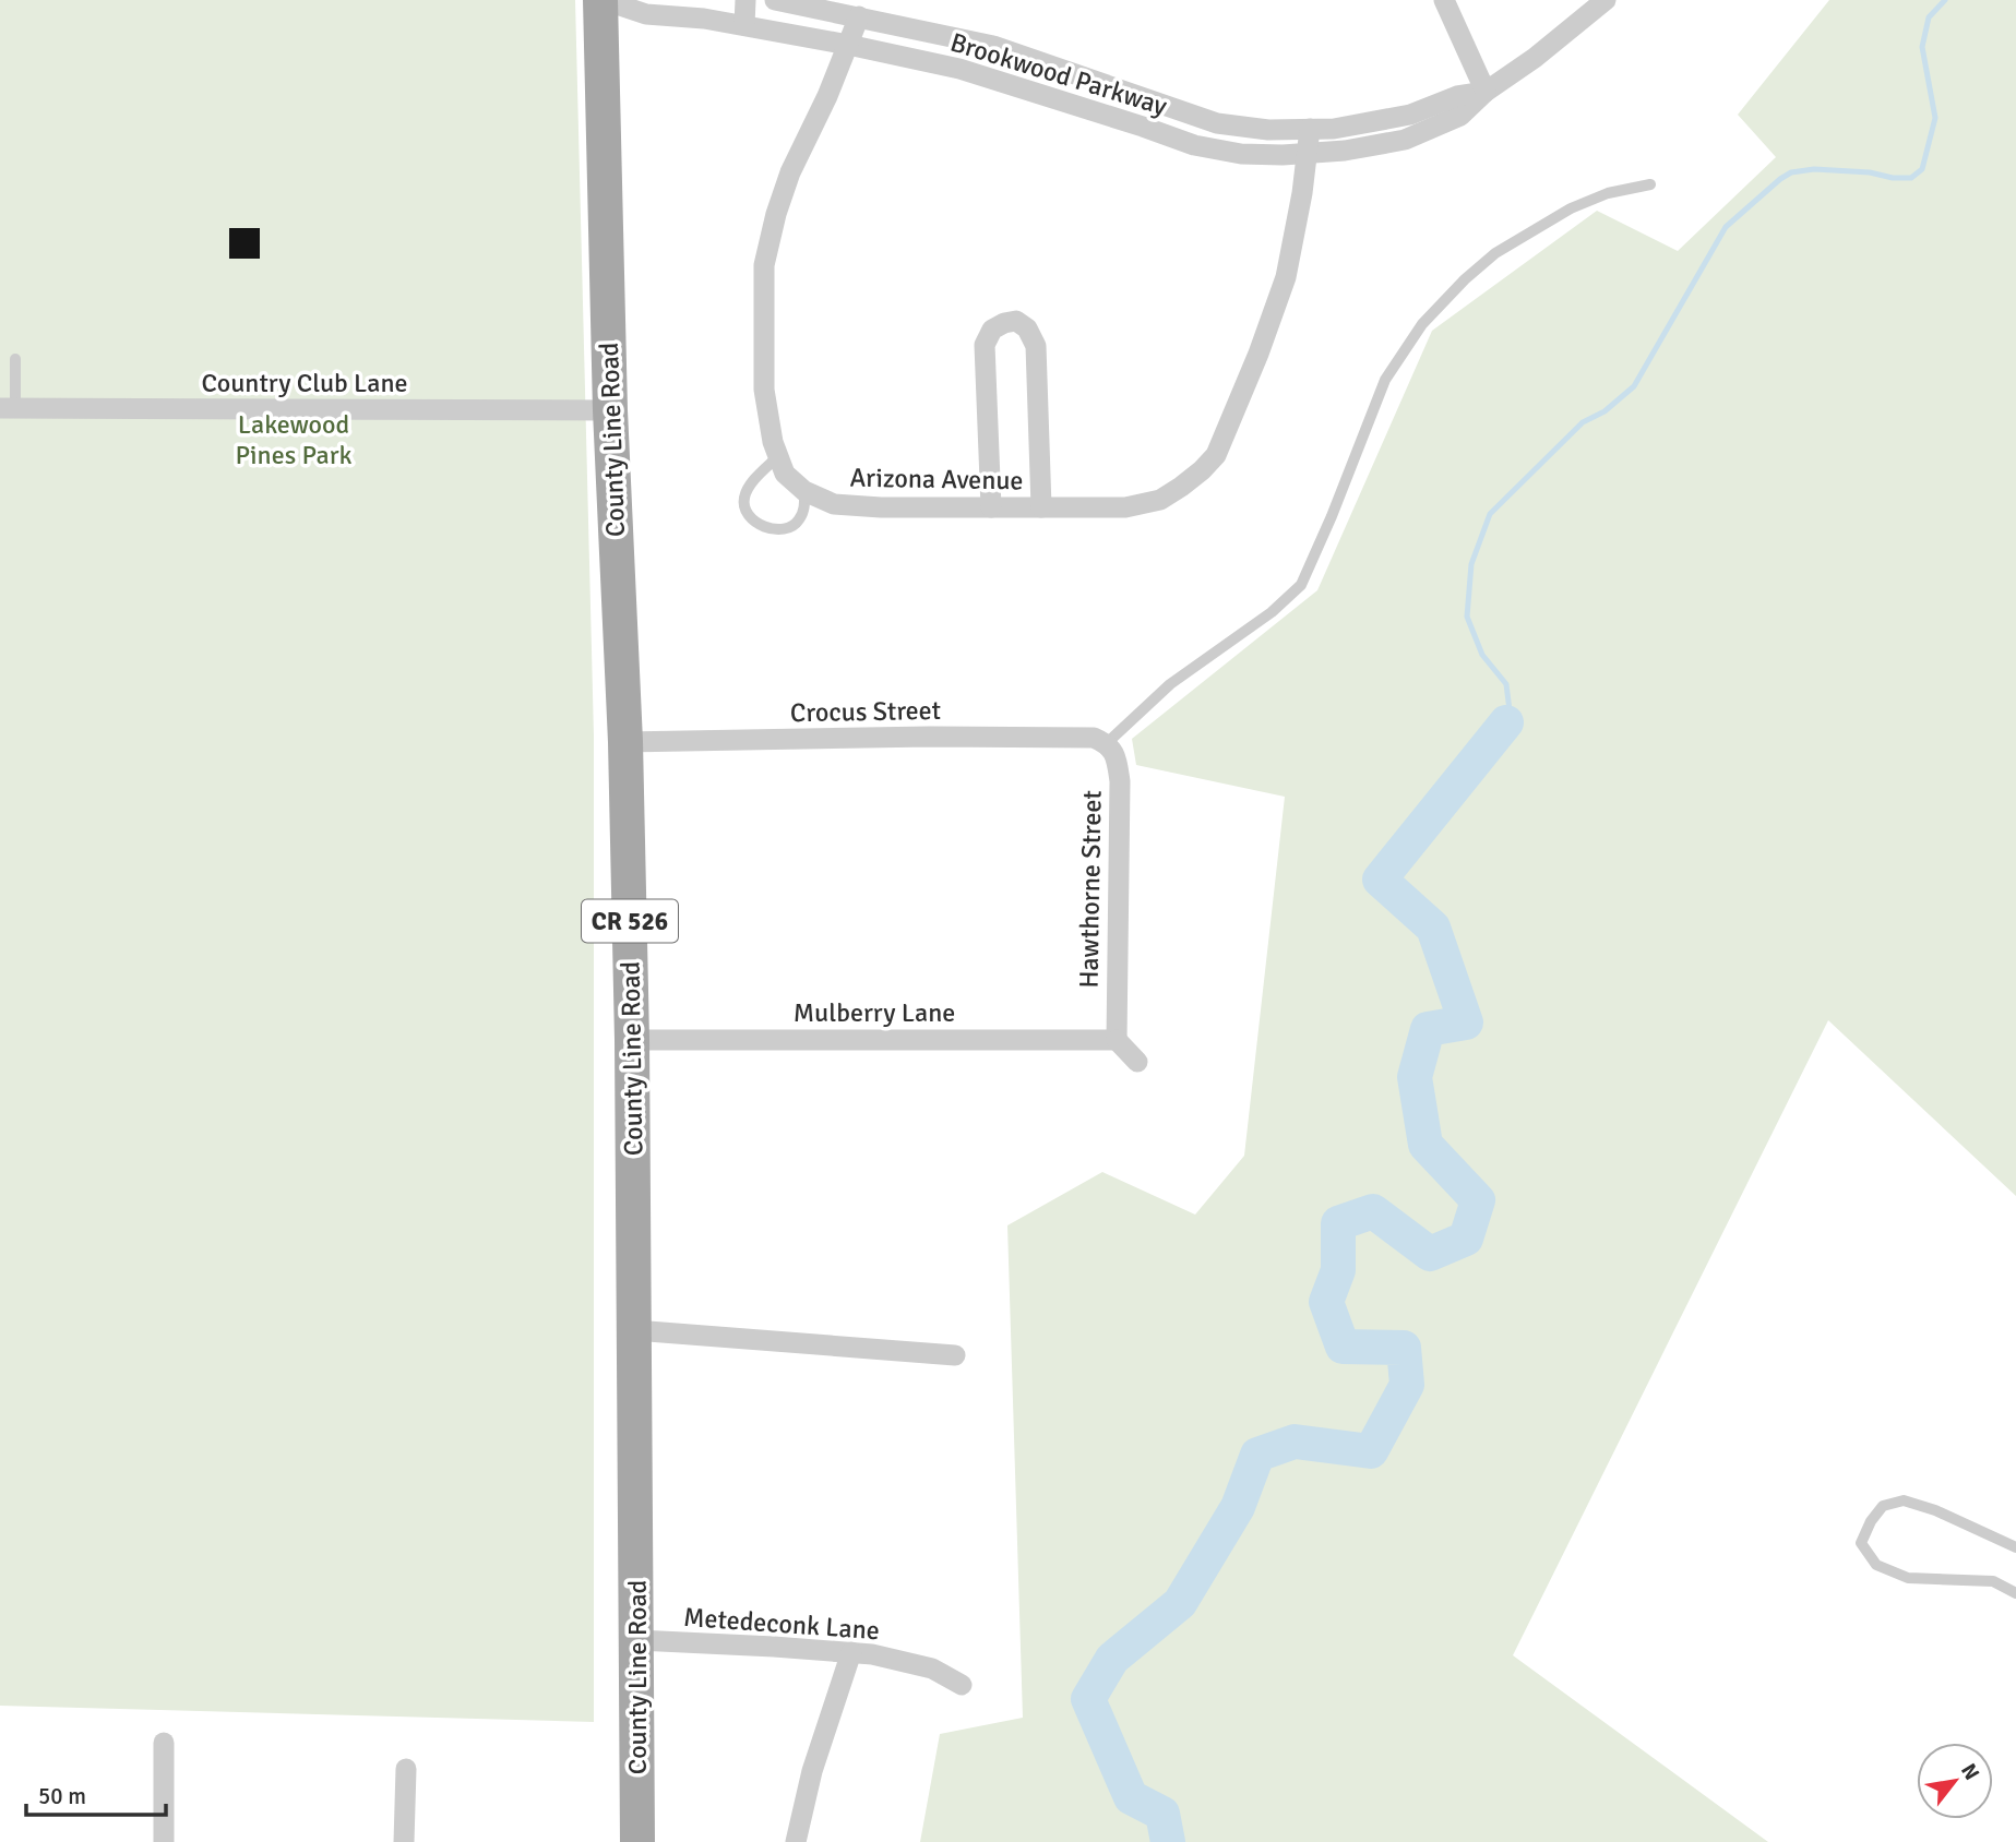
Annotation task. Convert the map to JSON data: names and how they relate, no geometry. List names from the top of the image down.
{
  "streets": {
    "main road": ["County Line Road", "CR 526"],
    "street": [
      "Brookwood Parkway",
      "Country Club Lane",
      "Arizona Avenue",
      "Crocus Street",
      "Hawthorne Street",
      "Mulberry Lane",
      "Metedeconk Lane"
    ]
  },
  "crossings": [
    ["Brookwood Parkway", "County Line Road"],
    ["Brookwood Parkway", "Arizona Avenue"],
    ["Country Club Lane", "County Line Road"],
    ["County Line Road", "Crocus Street"],
    ["County Line Road", "Mulberry Lane"],
    ["County Line Road", "Metedeconk Lane"],
    ["Crocus Street", "Hawthorne Street"],
    ["Hawthorne Street", "Mulberry Lane"]
  ],
  "parks": ["Lakewood Pines Park"],
  "scale_bar": "50 m",
  "north": "top right"
}
